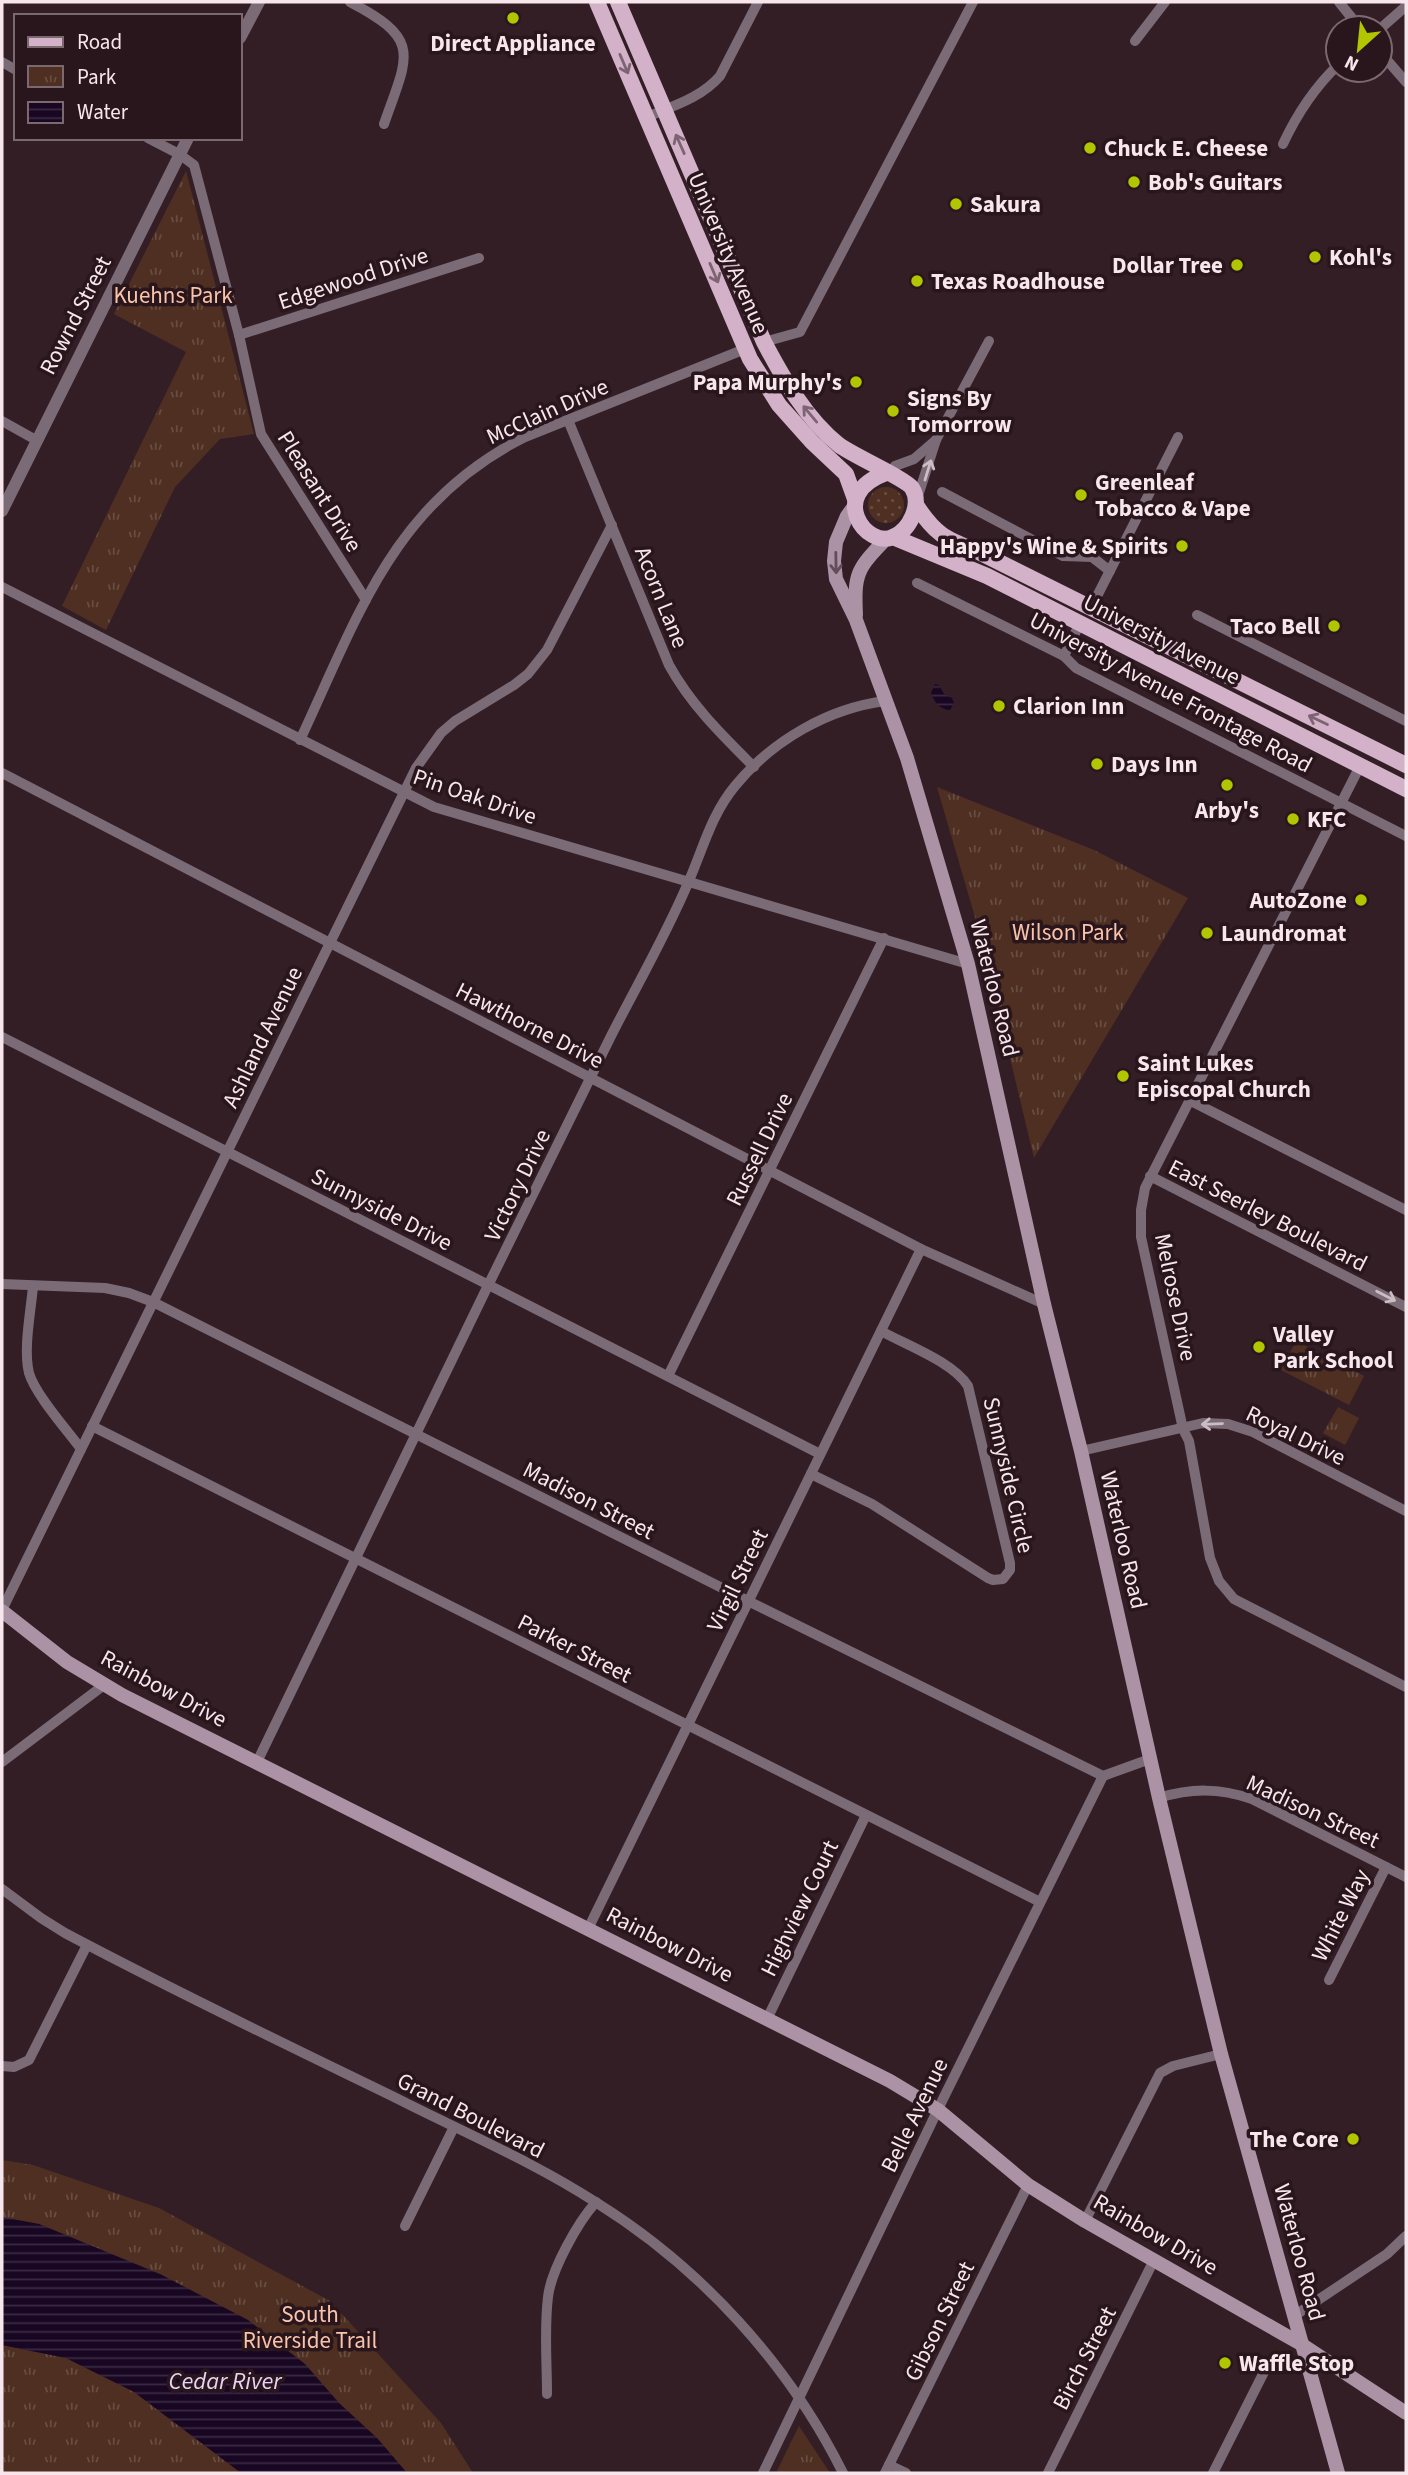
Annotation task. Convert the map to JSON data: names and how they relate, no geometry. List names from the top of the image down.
{
  "streets": {
    "main road": ["University Avenue", "Waterloo Road", "Rainbow Drive"],
    "street": [
      "Edgewood Drive",
      "Rownd Street",
      "McClain Drive",
      "Pleasant Drive",
      "Acorn Lane",
      "University Avenue Frontage Road",
      "Pin Oak Drive",
      "Hawthorne Drive",
      "Ashland Avenue",
      "Russell Drive",
      "Victory Drive",
      "Sunnyside Drive",
      "East Seerley Boulevard",
      "Melrose Drive",
      "Royal Drive",
      "Sunnyside Circle",
      "Madison Street",
      "Virgil Street",
      "Parker Street",
      "Highview Court",
      "White Way",
      "Grand Boulevard",
      "Belle Avenue",
      "Gibson Street",
      "Birch Street"
    ]
  },
  "crossings": [
    ["University Avenue", "McClain Drive"],
    ["University Avenue", "Waterloo Road"],
    ["University Avenue", "Melrose Drive"],
    ["Edgewood Drive", "Pleasant Drive"],
    ["Rownd Street", "Pleasant Drive"],
    ["McClain Drive", "Pleasant Drive"],
    ["McClain Drive", "Acorn Lane"],
    ["McClain Drive", "Pin Oak Drive"],
    ["Acorn Lane", "Ashland Avenue"],
    ["Acorn Lane", "Victory Drive"],
    ["University Avenue Frontage Road", "Melrose Drive"],
    ["Pin Oak Drive", "Waterloo Road"],
    ["Pin Oak Drive", "Ashland Avenue"],
    ["Pin Oak Drive", "Russell Drive"],
    ["Pin Oak Drive", "Victory Drive"],
    ["Waterloo Road", "Hawthorne Drive"],
    ["Waterloo Road", "Victory Drive"],
    ["Waterloo Road", "Royal Drive"],
    ["Waterloo Road", "Madison Street"],
    ["Waterloo Road", "Rainbow Drive"],
    ["Hawthorne Drive", "Ashland Avenue"],
    ["Hawthorne Drive", "Russell Drive"],
    ["Hawthorne Drive", "Victory Drive"],
    ["Hawthorne Drive", "Virgil Street"],
    ["Ashland Avenue", "Sunnyside Drive"],
    ["Ashland Avenue", "Madison Street"],
    ["Ashland Avenue", "Parker Street"],
    ["Ashland Avenue", "Rainbow Drive"],
    ["Russell Drive", "Sunnyside Drive"],
    ["Victory Drive", "Sunnyside Drive"],
    ["Victory Drive", "Madison Street"],
    ["Victory Drive", "Parker Street"],
    ["Victory Drive", "Rainbow Drive"],
    ["Sunnyside Drive", "Virgil Street"],
    ["East Seerley Boulevard", "Melrose Drive"],
    ["Melrose Drive", "Royal Drive"],
    ["Sunnyside Circle", "Virgil Street"],
    ["Madison Street", "Virgil Street"],
    ["Madison Street", "White Way"],
    ["Madison Street", "Belle Avenue"],
    ["Virgil Street", "Parker Street"],
    ["Virgil Street", "Rainbow Drive"],
    ["Parker Street", "Highview Court"],
    ["Parker Street", "Belle Avenue"],
    ["Rainbow Drive", "Highview Court"],
    ["Rainbow Drive", "Belle Avenue"],
    ["Rainbow Drive", "Gibson Street"],
    ["Rainbow Drive", "Birch Street"],
    ["Grand Boulevard", "Belle Avenue"]
  ],
  "one_way": ["Royal Drive"],
  "water": ["Cedar River"],
  "parks": ["Kuehns Park", "Wilson Park", "South Riverside Trail"],
  "places": [
    "Direct Appliance",
    "Chuck E. Cheese",
    "Bob's Guitars",
    "Sakura",
    "Kohl's",
    "Dollar Tree",
    "Texas Roadhouse",
    "Papa Murphy's",
    "Signs By Tomorrow",
    "Greenleaf Tobacco & Vape",
    "Happy's Wine & Spirits",
    "Taco Bell",
    "Clarion Inn",
    "Days Inn",
    "Arby's",
    "KFC",
    "AutoZone",
    "Laundromat",
    "Saint Lukes Episcopal Church",
    "Valley Park School",
    "The Core",
    "Waffle Stop"
  ],
  "legend": ["Road", "Park", "Water"],
  "north": "bottom left"
}
